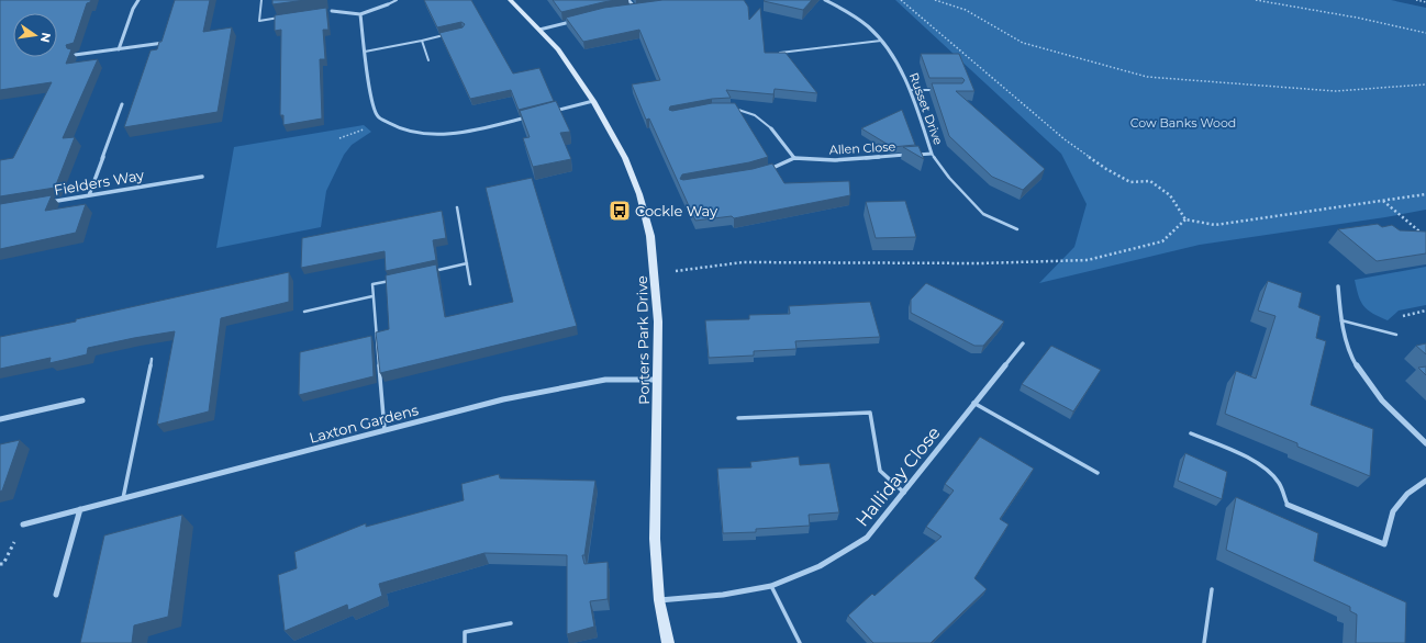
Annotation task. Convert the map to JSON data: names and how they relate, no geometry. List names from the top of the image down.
{
  "streets": {
    "street": [
      "Russet Drive",
      "Allen Close",
      "Fielders Way",
      "Porters Park Drive",
      "Laxton Gardens",
      "Halliday Close"
    ]
  },
  "crossings": [
    ["Russet Drive", "Allen Close"],
    ["Porters Park Drive", "Laxton Gardens"],
    ["Porters Park Drive", "Halliday Close"]
  ],
  "parks": ["Cow Banks Wood"],
  "places": {
    "bus stop": ["Cockle Way"]
  },
  "north": "right"
}
